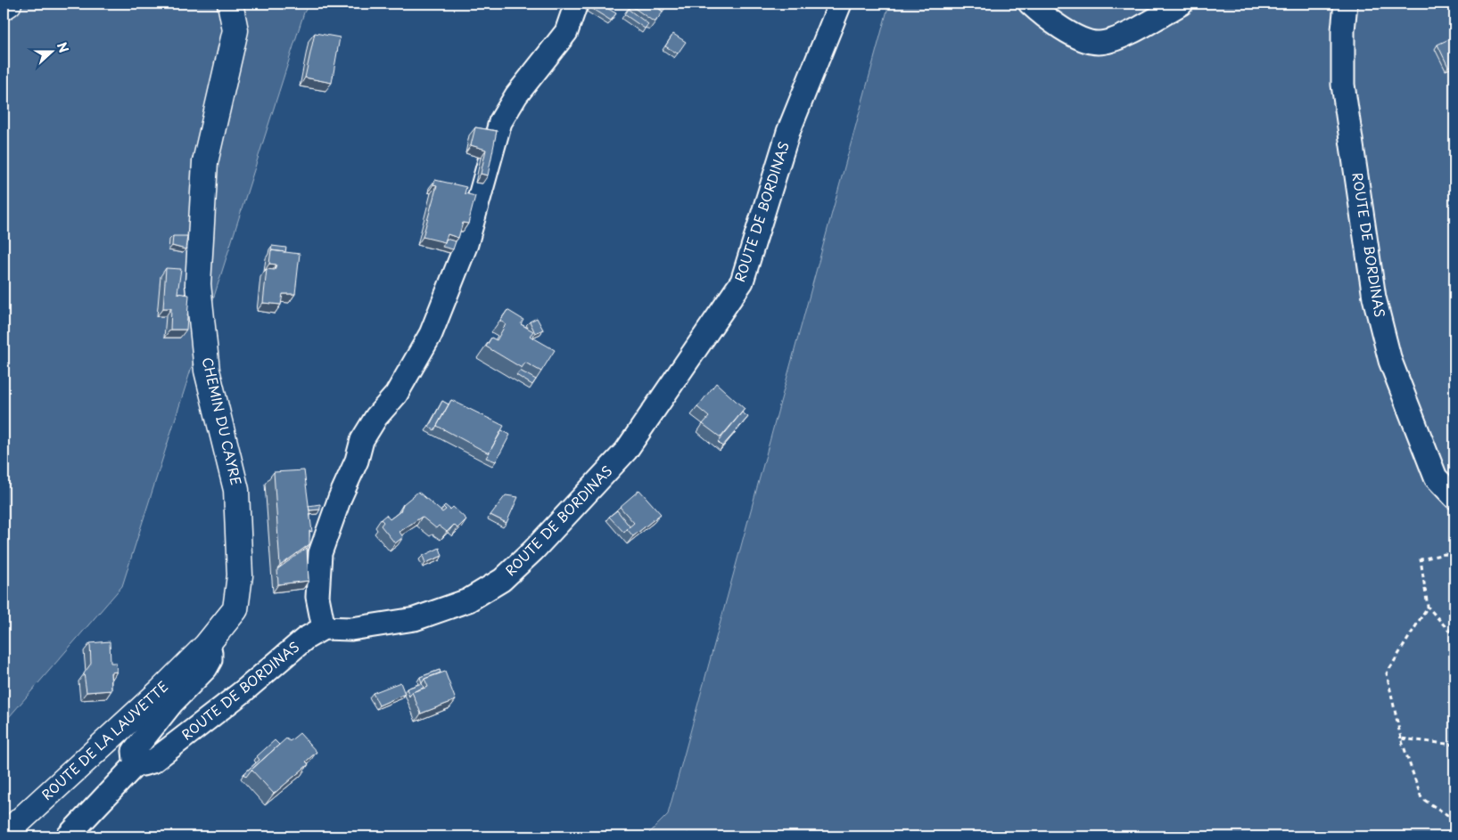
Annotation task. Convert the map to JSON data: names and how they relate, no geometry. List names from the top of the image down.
{
  "streets": {
    "street": ["ROUTE DE BORDINAS", "CHEMIN DU CAYRE", "ROUTE DE LA LAUVETTE"]
  },
  "crossings": [
    ["CHEMIN DU CAYRE", "ROUTE DE LA LAUVETTE"]
  ],
  "north": "right"
}
